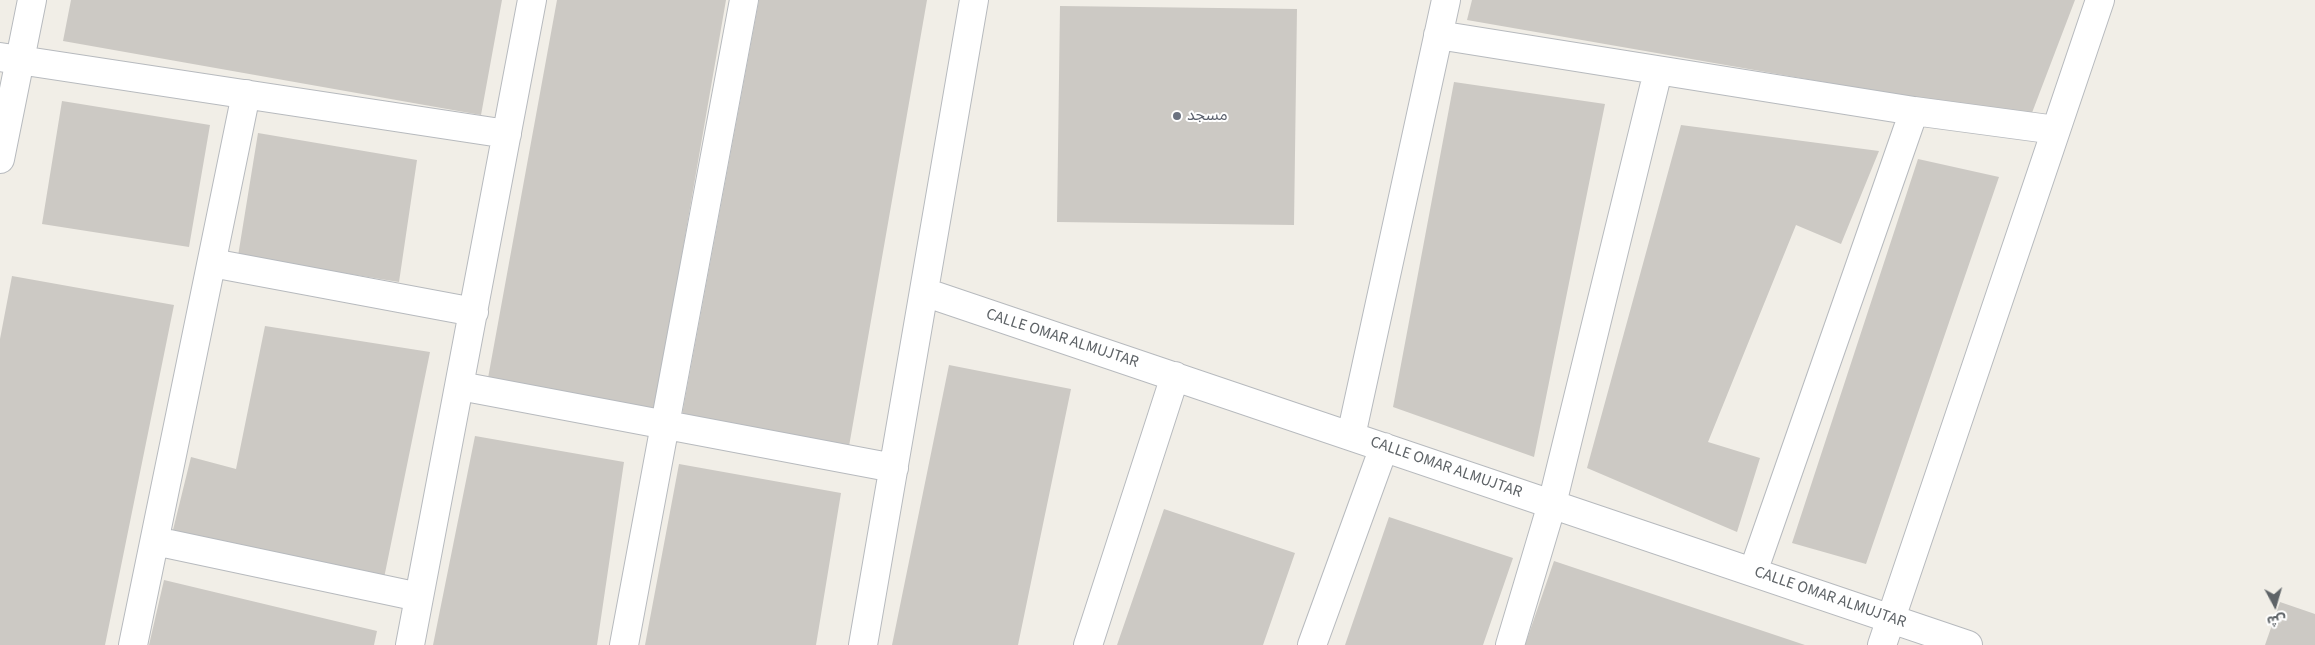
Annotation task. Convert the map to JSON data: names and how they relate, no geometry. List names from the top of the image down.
{
  "streets": {
    "street": ["CALLE OMAR ALMUJTAR"]
  },
  "places": ["مسجد"],
  "north": "bottom"
}
